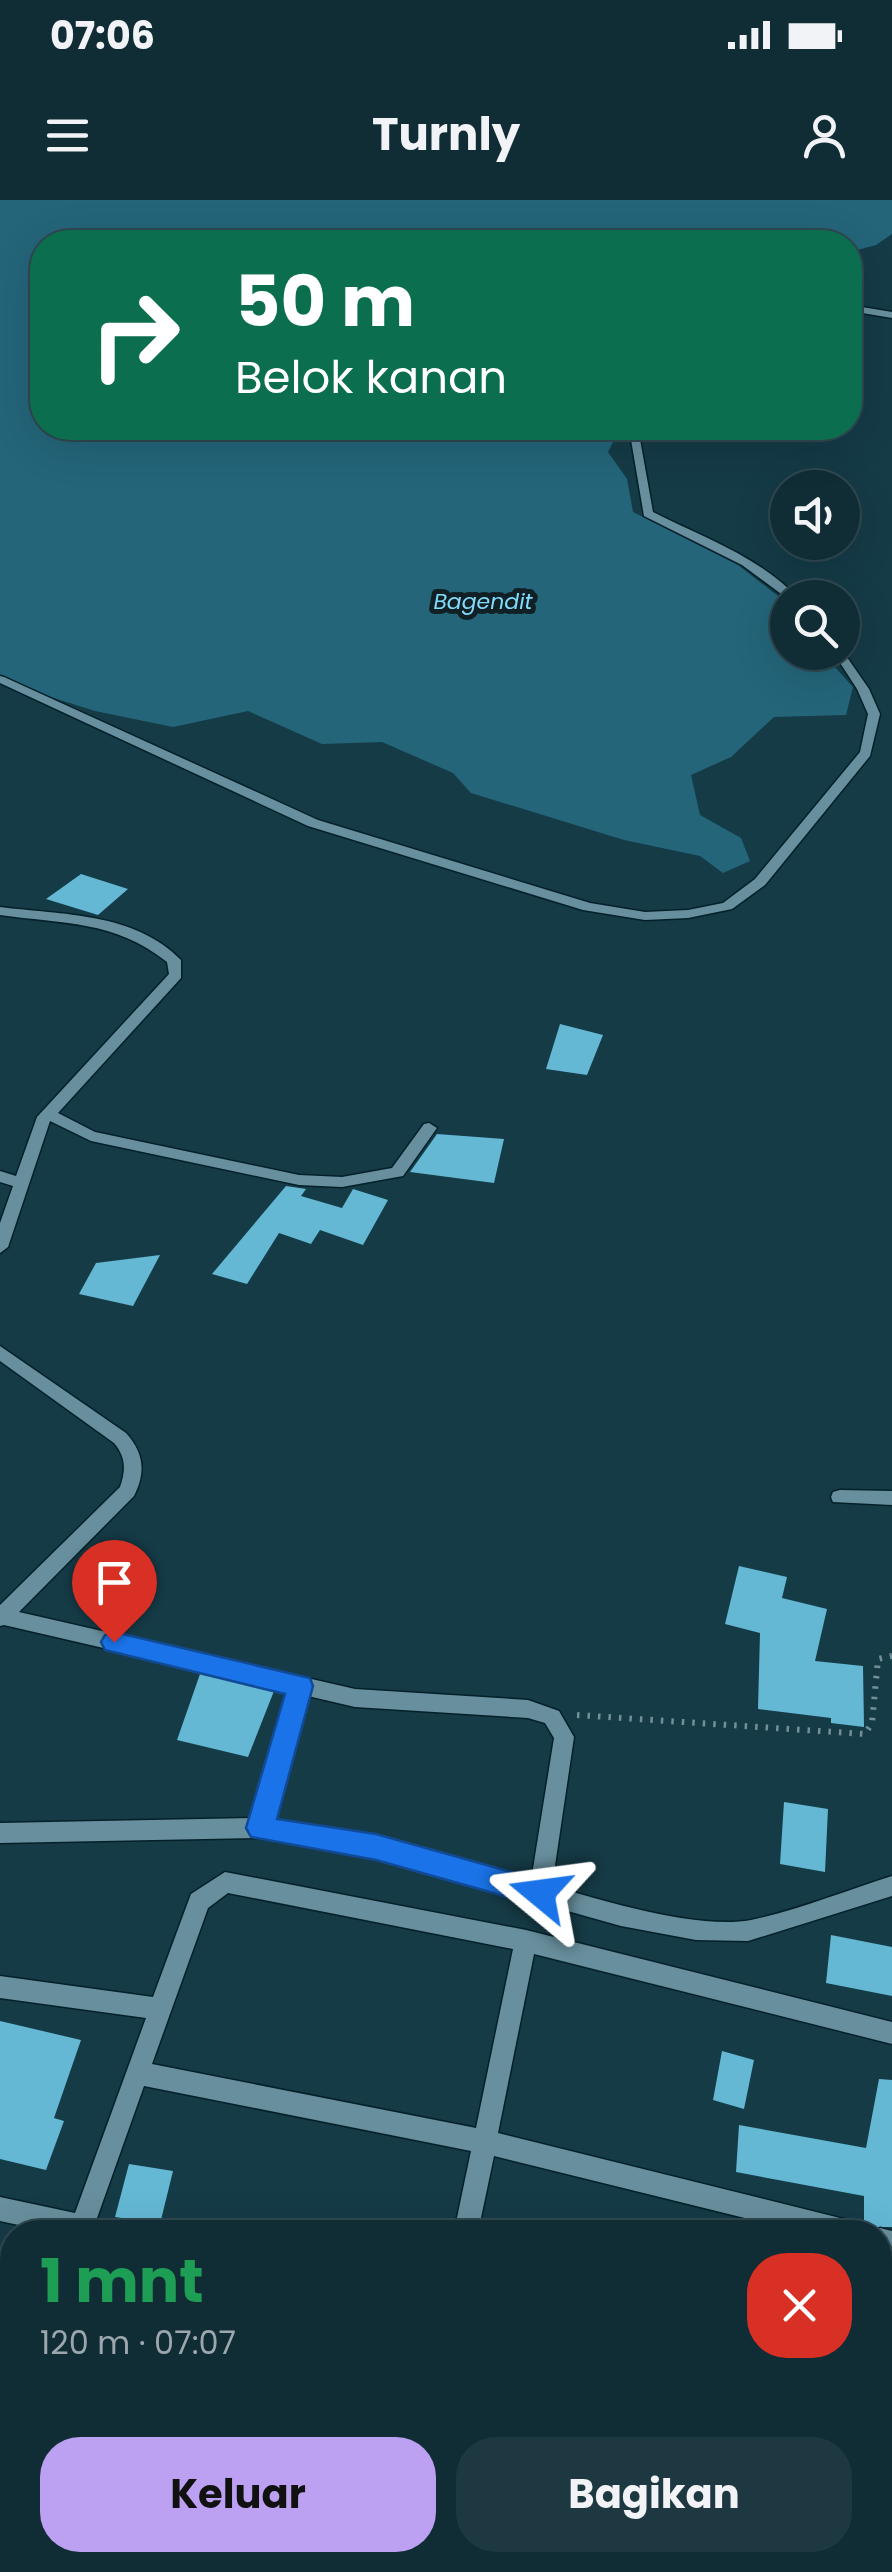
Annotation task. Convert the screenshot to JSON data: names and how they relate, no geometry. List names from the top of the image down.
{
  "water": ["Bagendit"],
  "page": {
    "status": "07:06",
    "header": "Turnly",
    "turn": ["50 m", "Belok kanan"],
    "heading": ["1 mnt", "120 m · 07:07"],
    "buttons": ["Keluar", "Bagikan"]
  }
}
